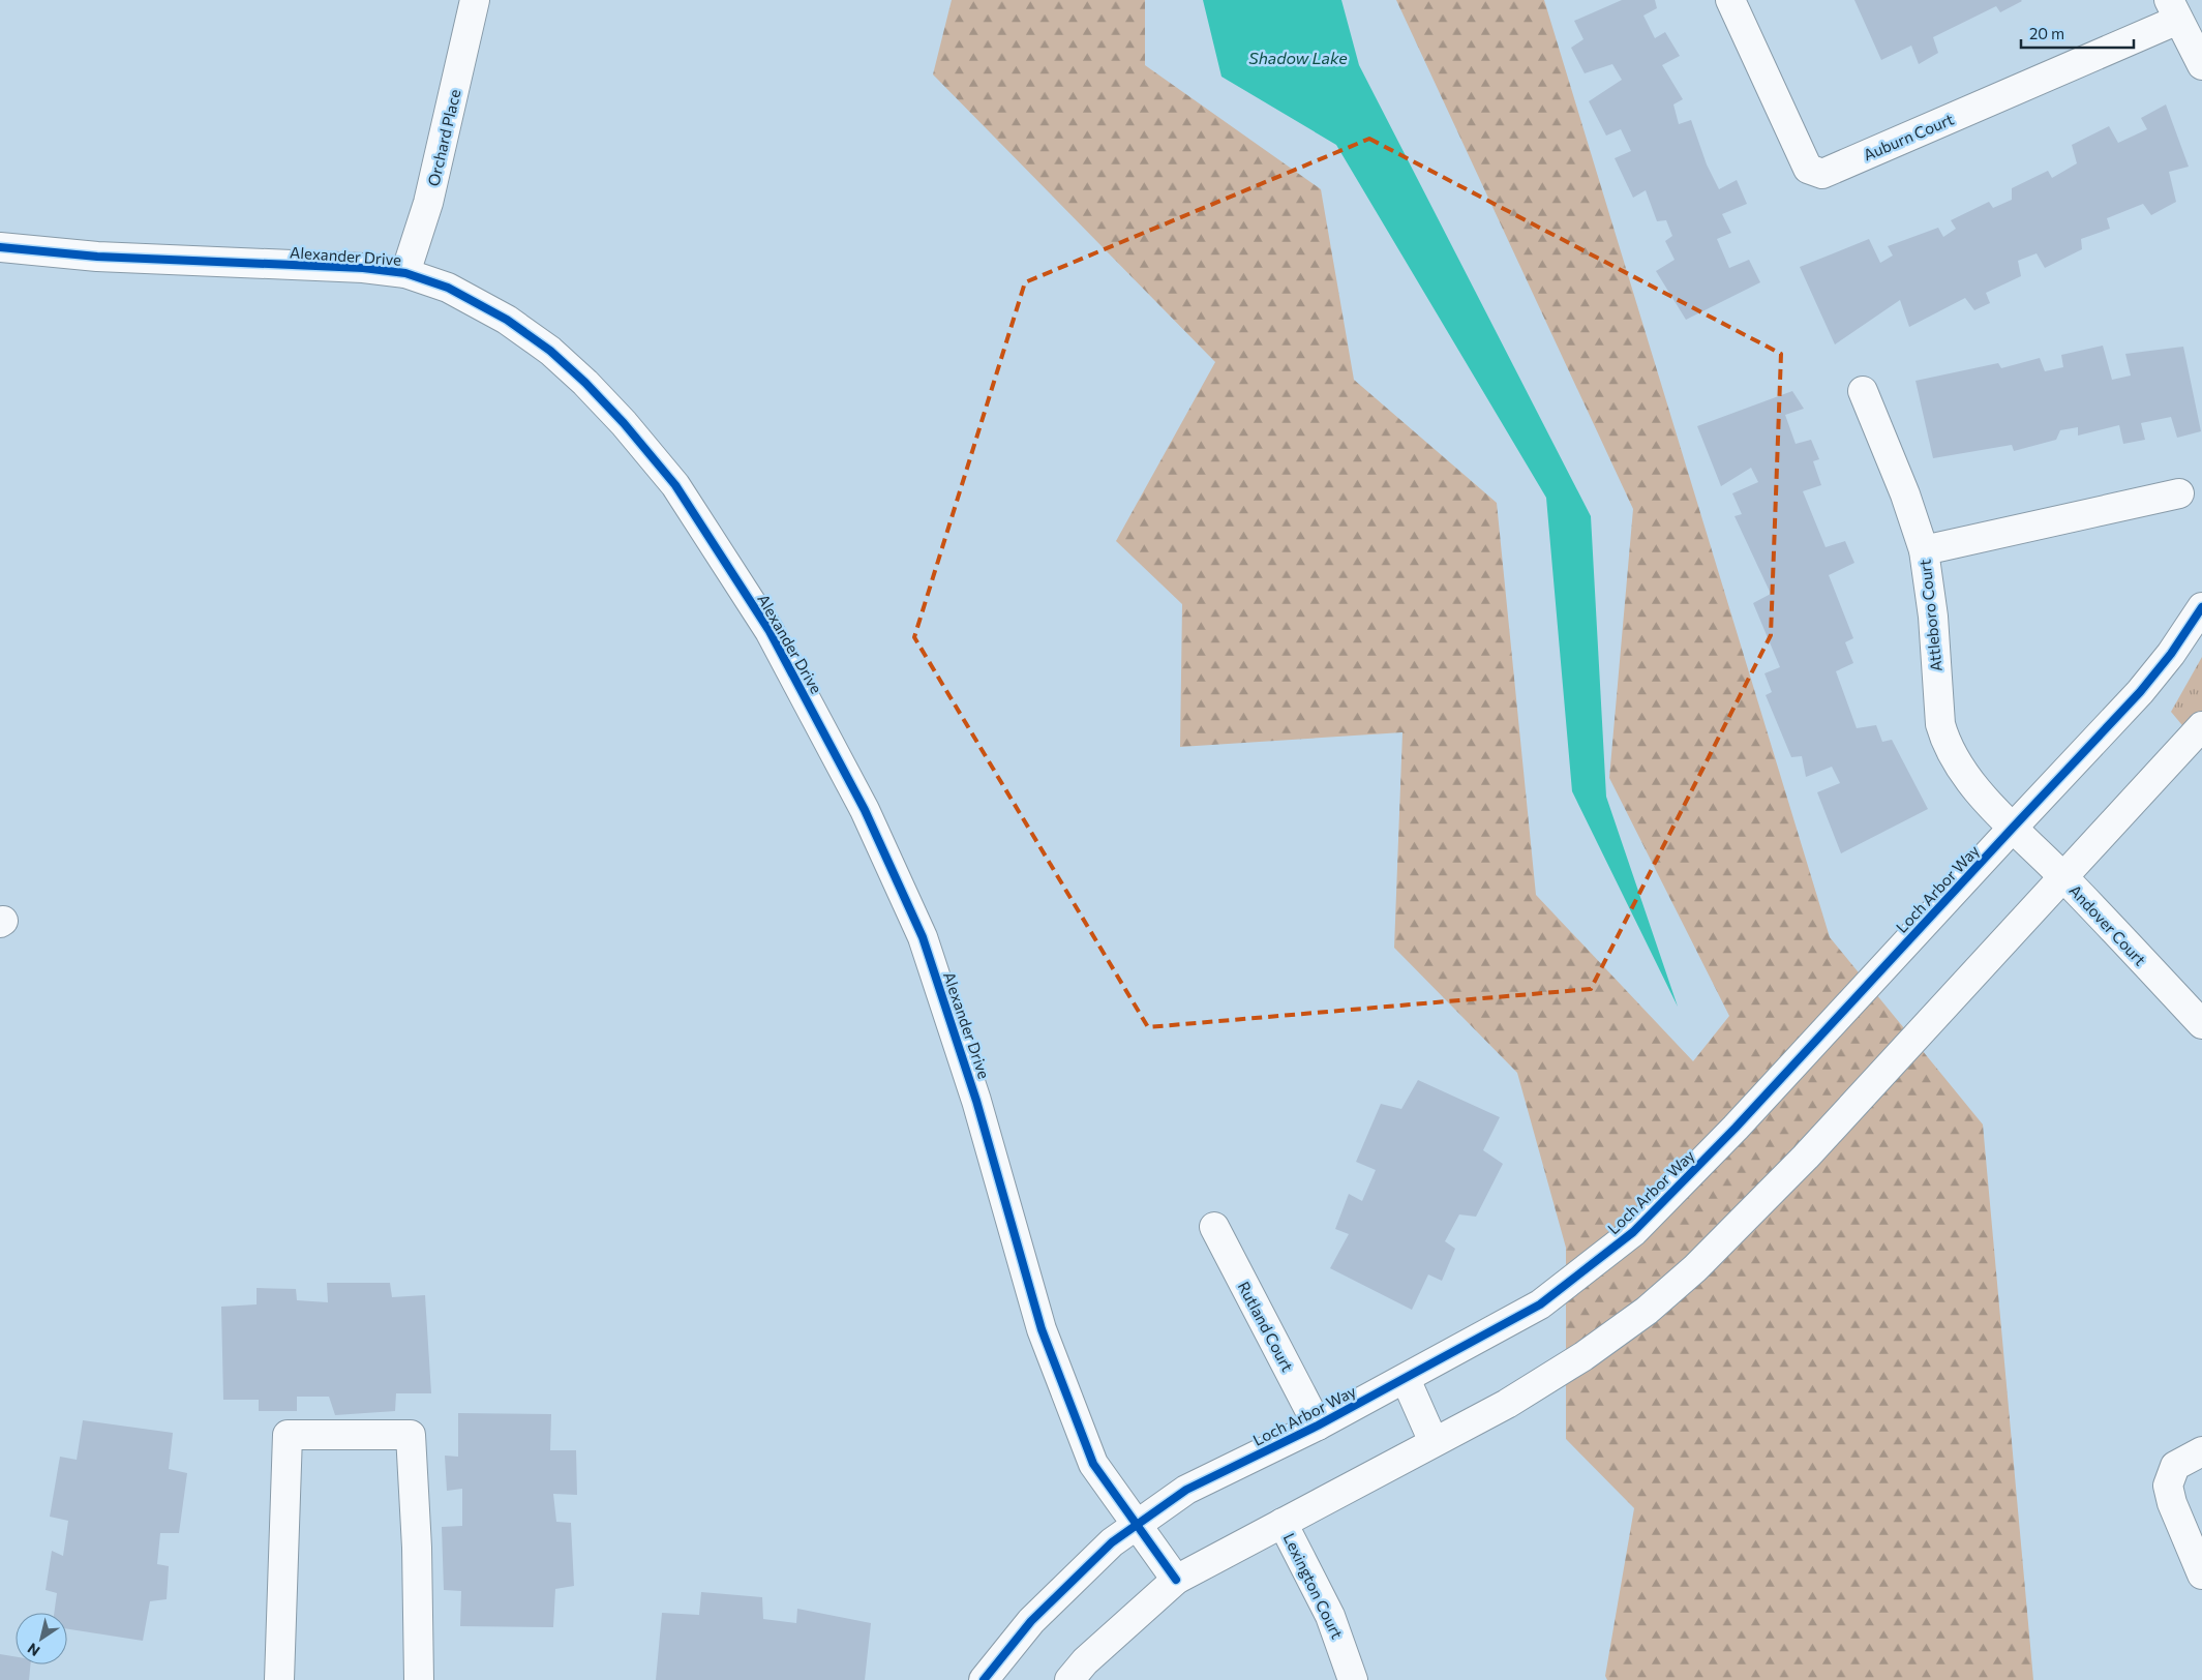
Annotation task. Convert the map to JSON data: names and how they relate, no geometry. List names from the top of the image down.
{
  "streets": {
    "street": [
      "Auburn Court",
      "Orchard Place",
      "Alexander Drive",
      "Attleboro Court",
      "Loch Arbor Way",
      "Andover Court",
      "Rutland Court",
      "Lexington Court"
    ]
  },
  "crossings": [
    ["Orchard Place", "Alexander Drive"],
    ["Alexander Drive", "Loch Arbor Way"],
    ["Attleboro Court", "Loch Arbor Way"],
    ["Attleboro Court", "Andover Court"],
    ["Loch Arbor Way", "Andover Court"],
    ["Loch Arbor Way", "Rutland Court"]
  ],
  "water": ["Shadow Lake"],
  "scale_bar": "20 m",
  "north": "bottom left"
}
